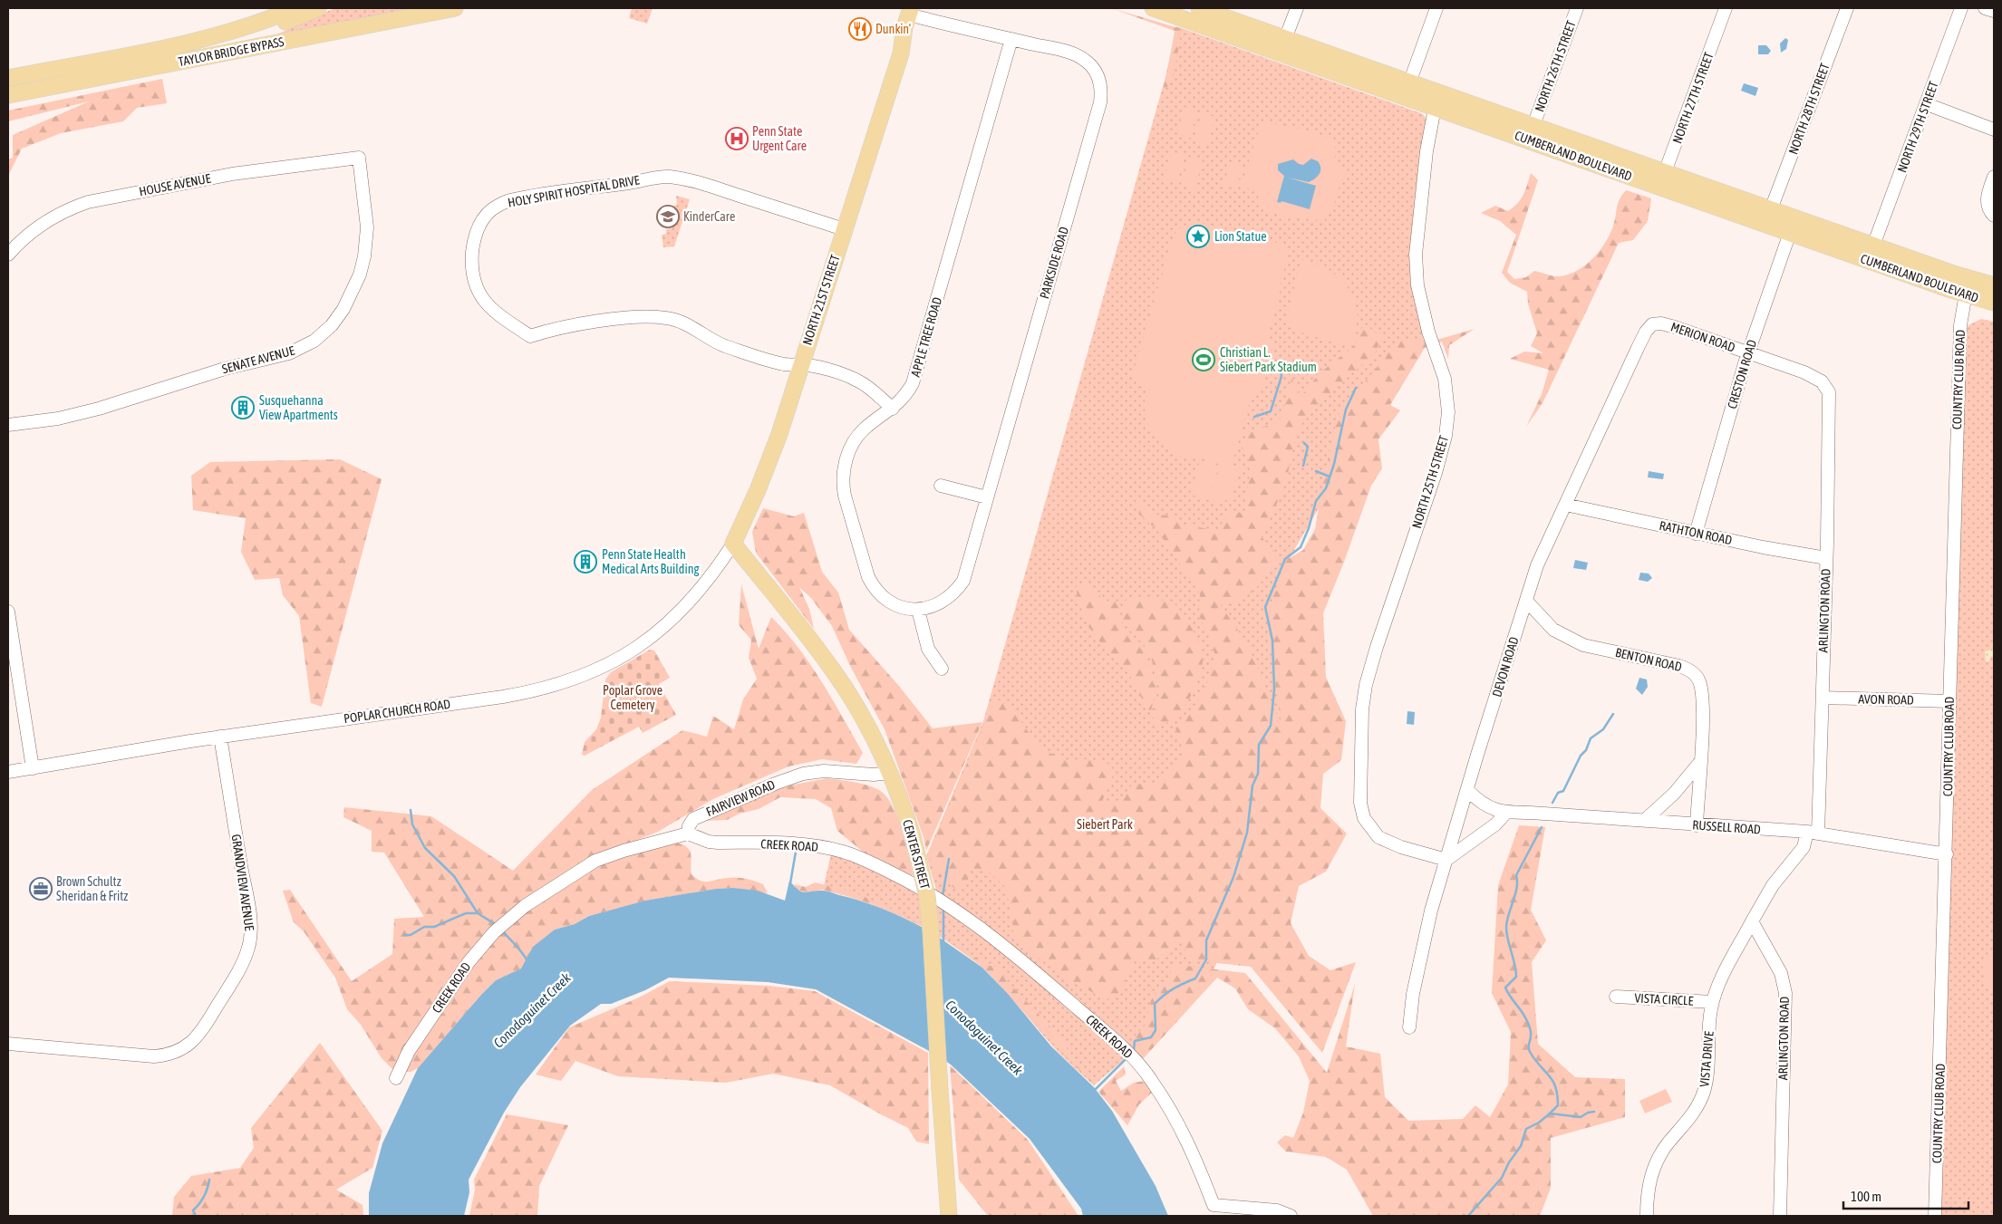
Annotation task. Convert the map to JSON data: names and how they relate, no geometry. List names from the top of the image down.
{
  "streets": {
    "main road": [
      "TAYLOR BRIDGE BYPASS",
      "CUMBERLAND BOULEVARD",
      "NORTH 21ST STREET",
      "CENTER STREET"
    ],
    "street": [
      "NORTH 26TH STREET",
      "NORTH 27TH STREET",
      "NORTH 28TH STREET",
      "NORTH 29TH STREET",
      "HOUSE AVENUE",
      "HOLY SPIRIT HOSPITAL DRIVE",
      "PARKSIDE ROAD",
      "APPLE TREE ROAD",
      "MERION ROAD",
      "SENATE AVENUE",
      "CRESTON ROAD",
      "COUNTRY CLUB ROAD",
      "NORTH 25TH STREET",
      "RATHTON ROAD",
      "ARLINGTON ROAD",
      "BENTON ROAD",
      "DEVON ROAD",
      "AVON ROAD",
      "POPLAR CHURCH ROAD",
      "FAIRVIEW ROAD",
      "RUSSELL ROAD",
      "CREEK ROAD",
      "GRANDVIEW AVENUE",
      "VISTA CIRCLE",
      "VISTA DRIVE"
    ]
  },
  "crossings": [
    ["NORTH 26TH STREET", "CUMBERLAND BOULEVARD"],
    ["NORTH 27TH STREET", "CUMBERLAND BOULEVARD"],
    ["NORTH 28TH STREET", "CUMBERLAND BOULEVARD"],
    ["NORTH 29TH STREET", "CUMBERLAND BOULEVARD"],
    ["CUMBERLAND BOULEVARD", "CRESTON ROAD"],
    ["CUMBERLAND BOULEVARD", "COUNTRY CLUB ROAD"],
    ["CUMBERLAND BOULEVARD", "NORTH 25TH STREET"],
    ["HOUSE AVENUE", "SENATE AVENUE"],
    ["HOLY SPIRIT HOSPITAL DRIVE", "NORTH 21ST STREET"],
    ["HOLY SPIRIT HOSPITAL DRIVE", "APPLE TREE ROAD"],
    ["PARKSIDE ROAD", "NORTH 21ST STREET"],
    ["PARKSIDE ROAD", "APPLE TREE ROAD"],
    ["NORTH 21ST STREET", "POPLAR CHURCH ROAD"],
    ["NORTH 21ST STREET", "CENTER STREET"],
    ["MERION ROAD", "CRESTON ROAD"],
    ["MERION ROAD", "ARLINGTON ROAD"],
    ["MERION ROAD", "DEVON ROAD"],
    ["CRESTON ROAD", "RATHTON ROAD"],
    ["COUNTRY CLUB ROAD", "AVON ROAD"],
    ["COUNTRY CLUB ROAD", "RUSSELL ROAD"],
    ["NORTH 25TH STREET", "DEVON ROAD"],
    ["RATHTON ROAD", "ARLINGTON ROAD"],
    ["RATHTON ROAD", "DEVON ROAD"],
    ["ARLINGTON ROAD", "AVON ROAD"],
    ["ARLINGTON ROAD", "RUSSELL ROAD"],
    ["ARLINGTON ROAD", "VISTA DRIVE"],
    ["BENTON ROAD", "DEVON ROAD"],
    ["BENTON ROAD", "RUSSELL ROAD"],
    ["DEVON ROAD", "RUSSELL ROAD"],
    ["POPLAR CHURCH ROAD", "CENTER STREET"],
    ["POPLAR CHURCH ROAD", "GRANDVIEW AVENUE"],
    ["FAIRVIEW ROAD", "CREEK ROAD"],
    ["FAIRVIEW ROAD", "CENTER STREET"],
    ["VISTA CIRCLE", "VISTA DRIVE"]
  ],
  "water": ["Conodoguinet Creek"],
  "parks": ["Poplar Grove Cemetery", "Siebert Park"],
  "places": {
    "restaurant": ["Dunkin'"],
    "hospital": ["Penn State Urgent Care"],
    "school or university": ["KinderCare"],
    "place": ["Lion Statue"],
    "sports": ["Christian L. Siebert Park Stadium"],
    "building": ["Susquehanna View Apartments", "Penn State Health Medical Arts Building"],
    "office": ["Brown Schultz Sheridan & Fritz"]
  },
  "scale_bar": "100 m"
}
